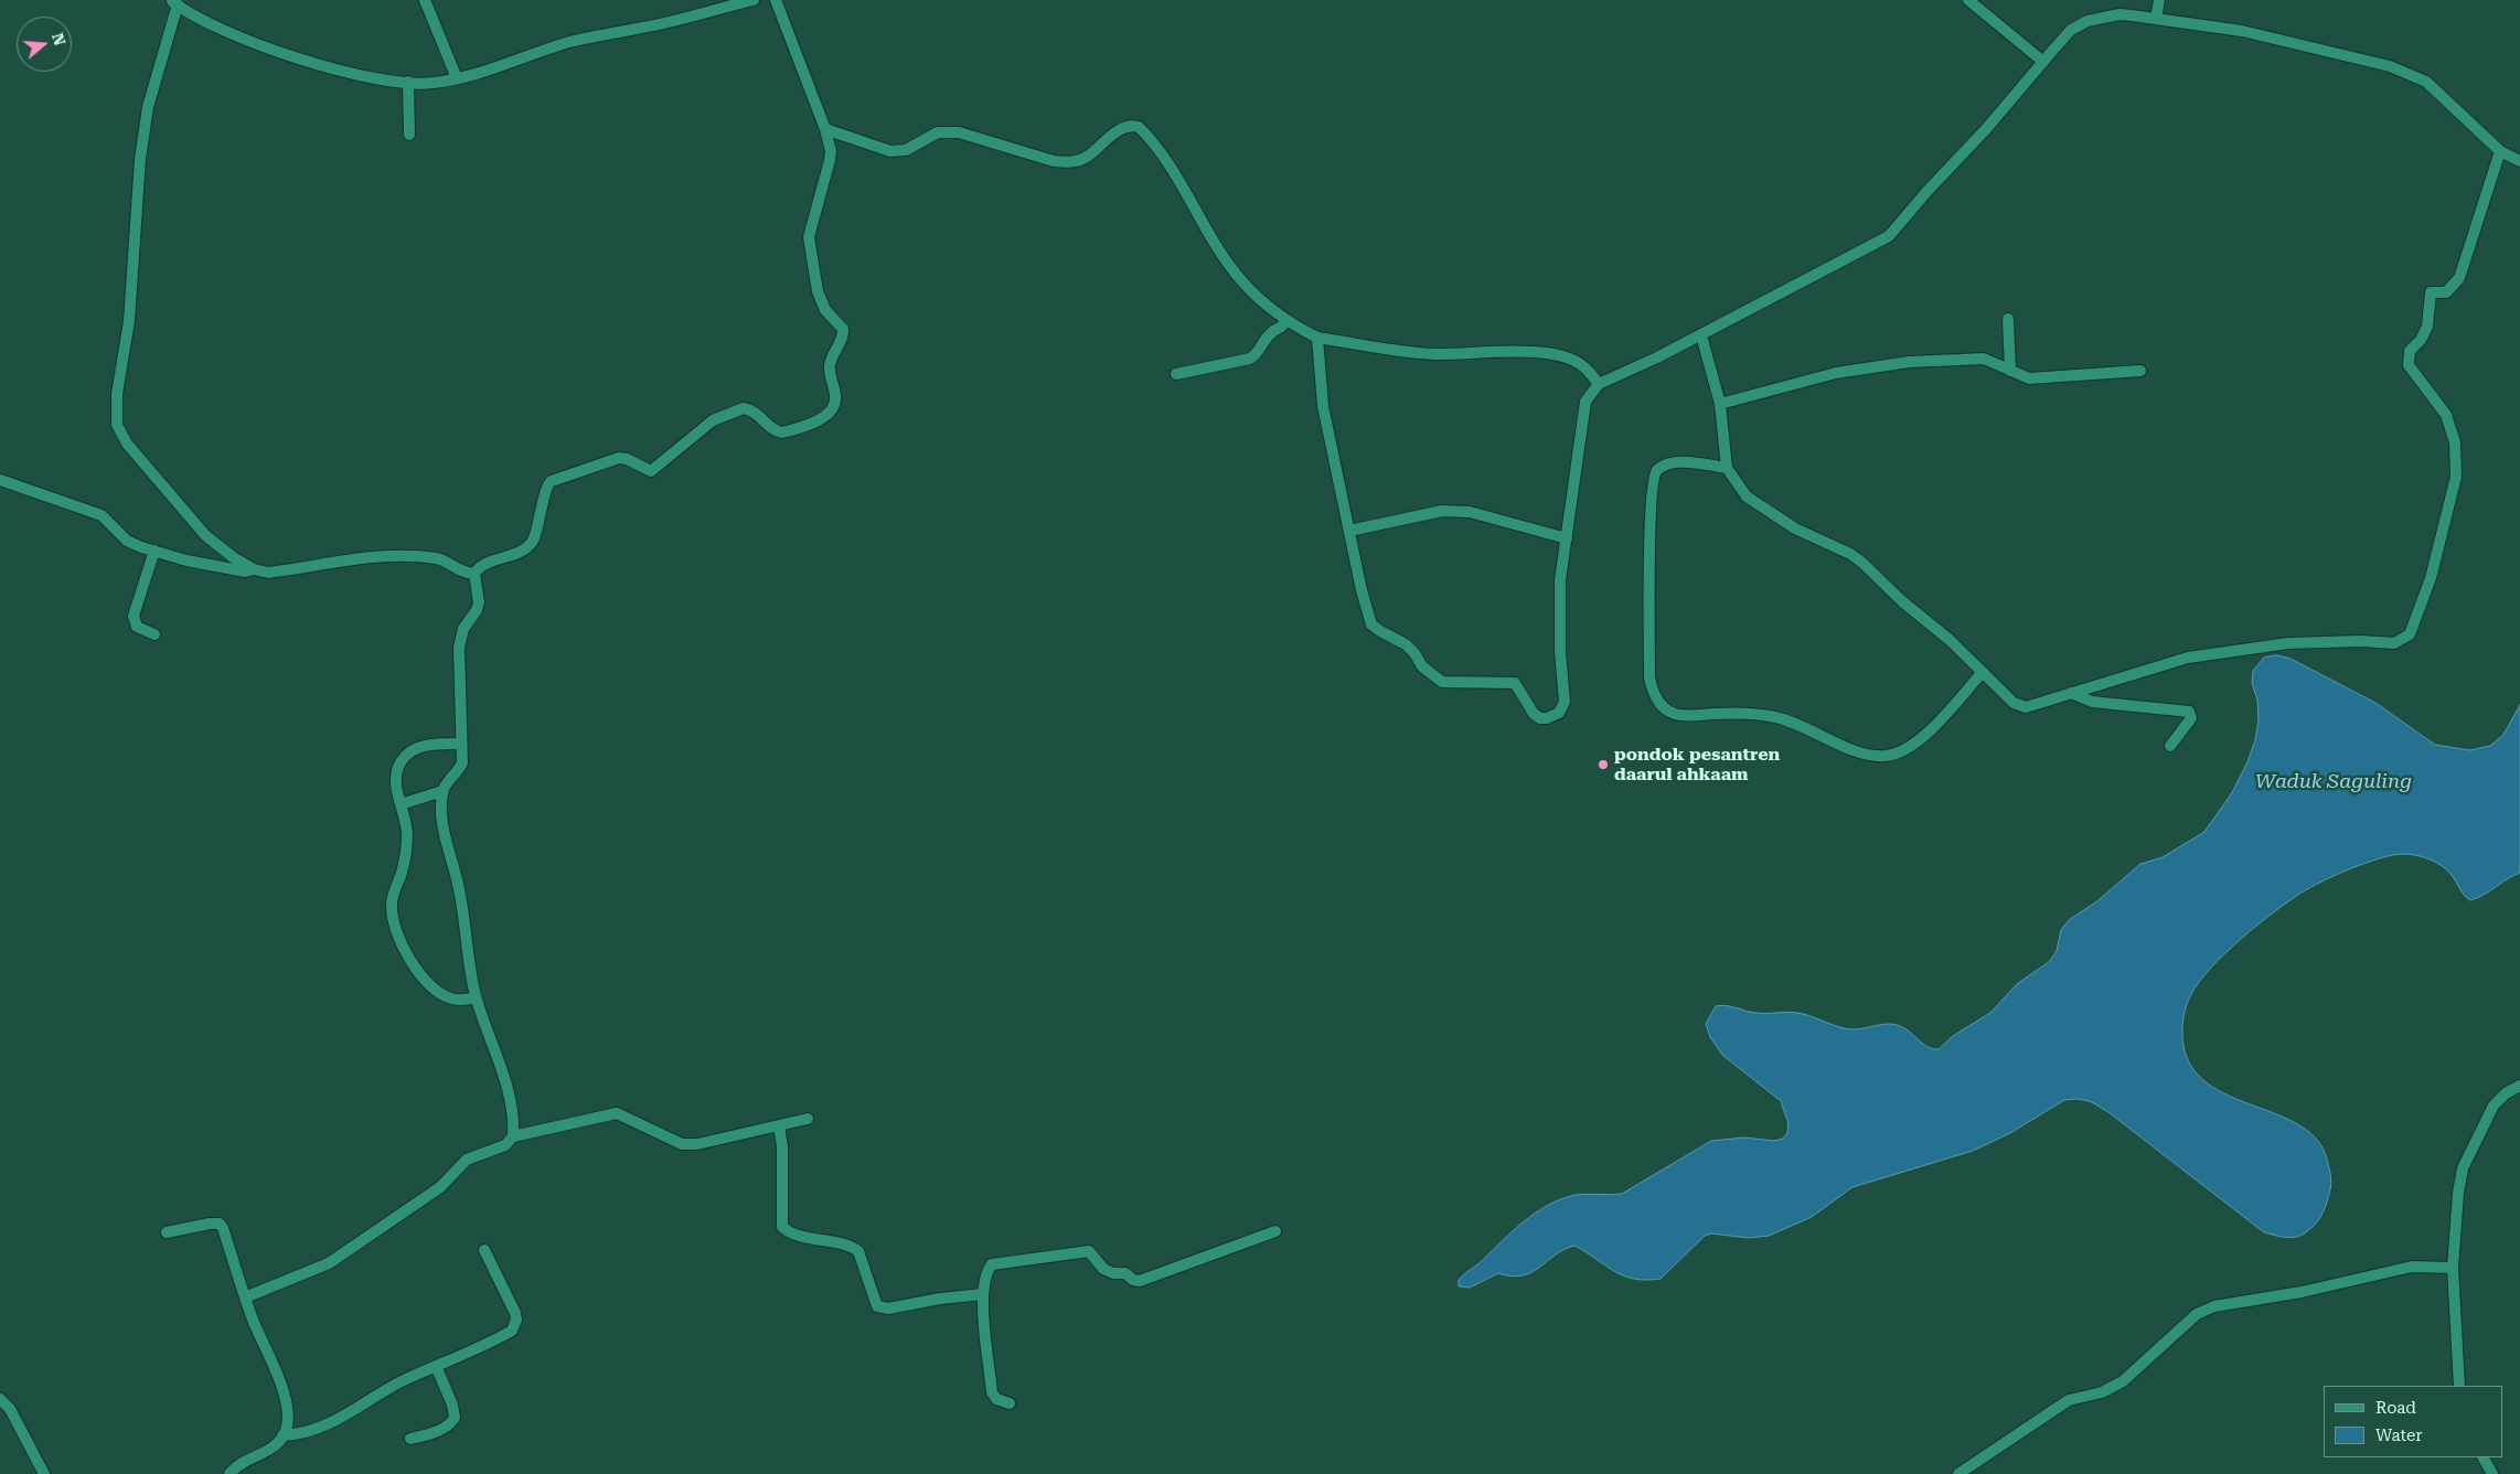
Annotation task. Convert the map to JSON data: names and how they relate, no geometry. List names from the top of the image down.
{
  "water": ["Waduk Saguling"],
  "places": ["pondok pesantren daarul ahkaam"],
  "legend": ["Road", "Water"],
  "north": "right"
}
